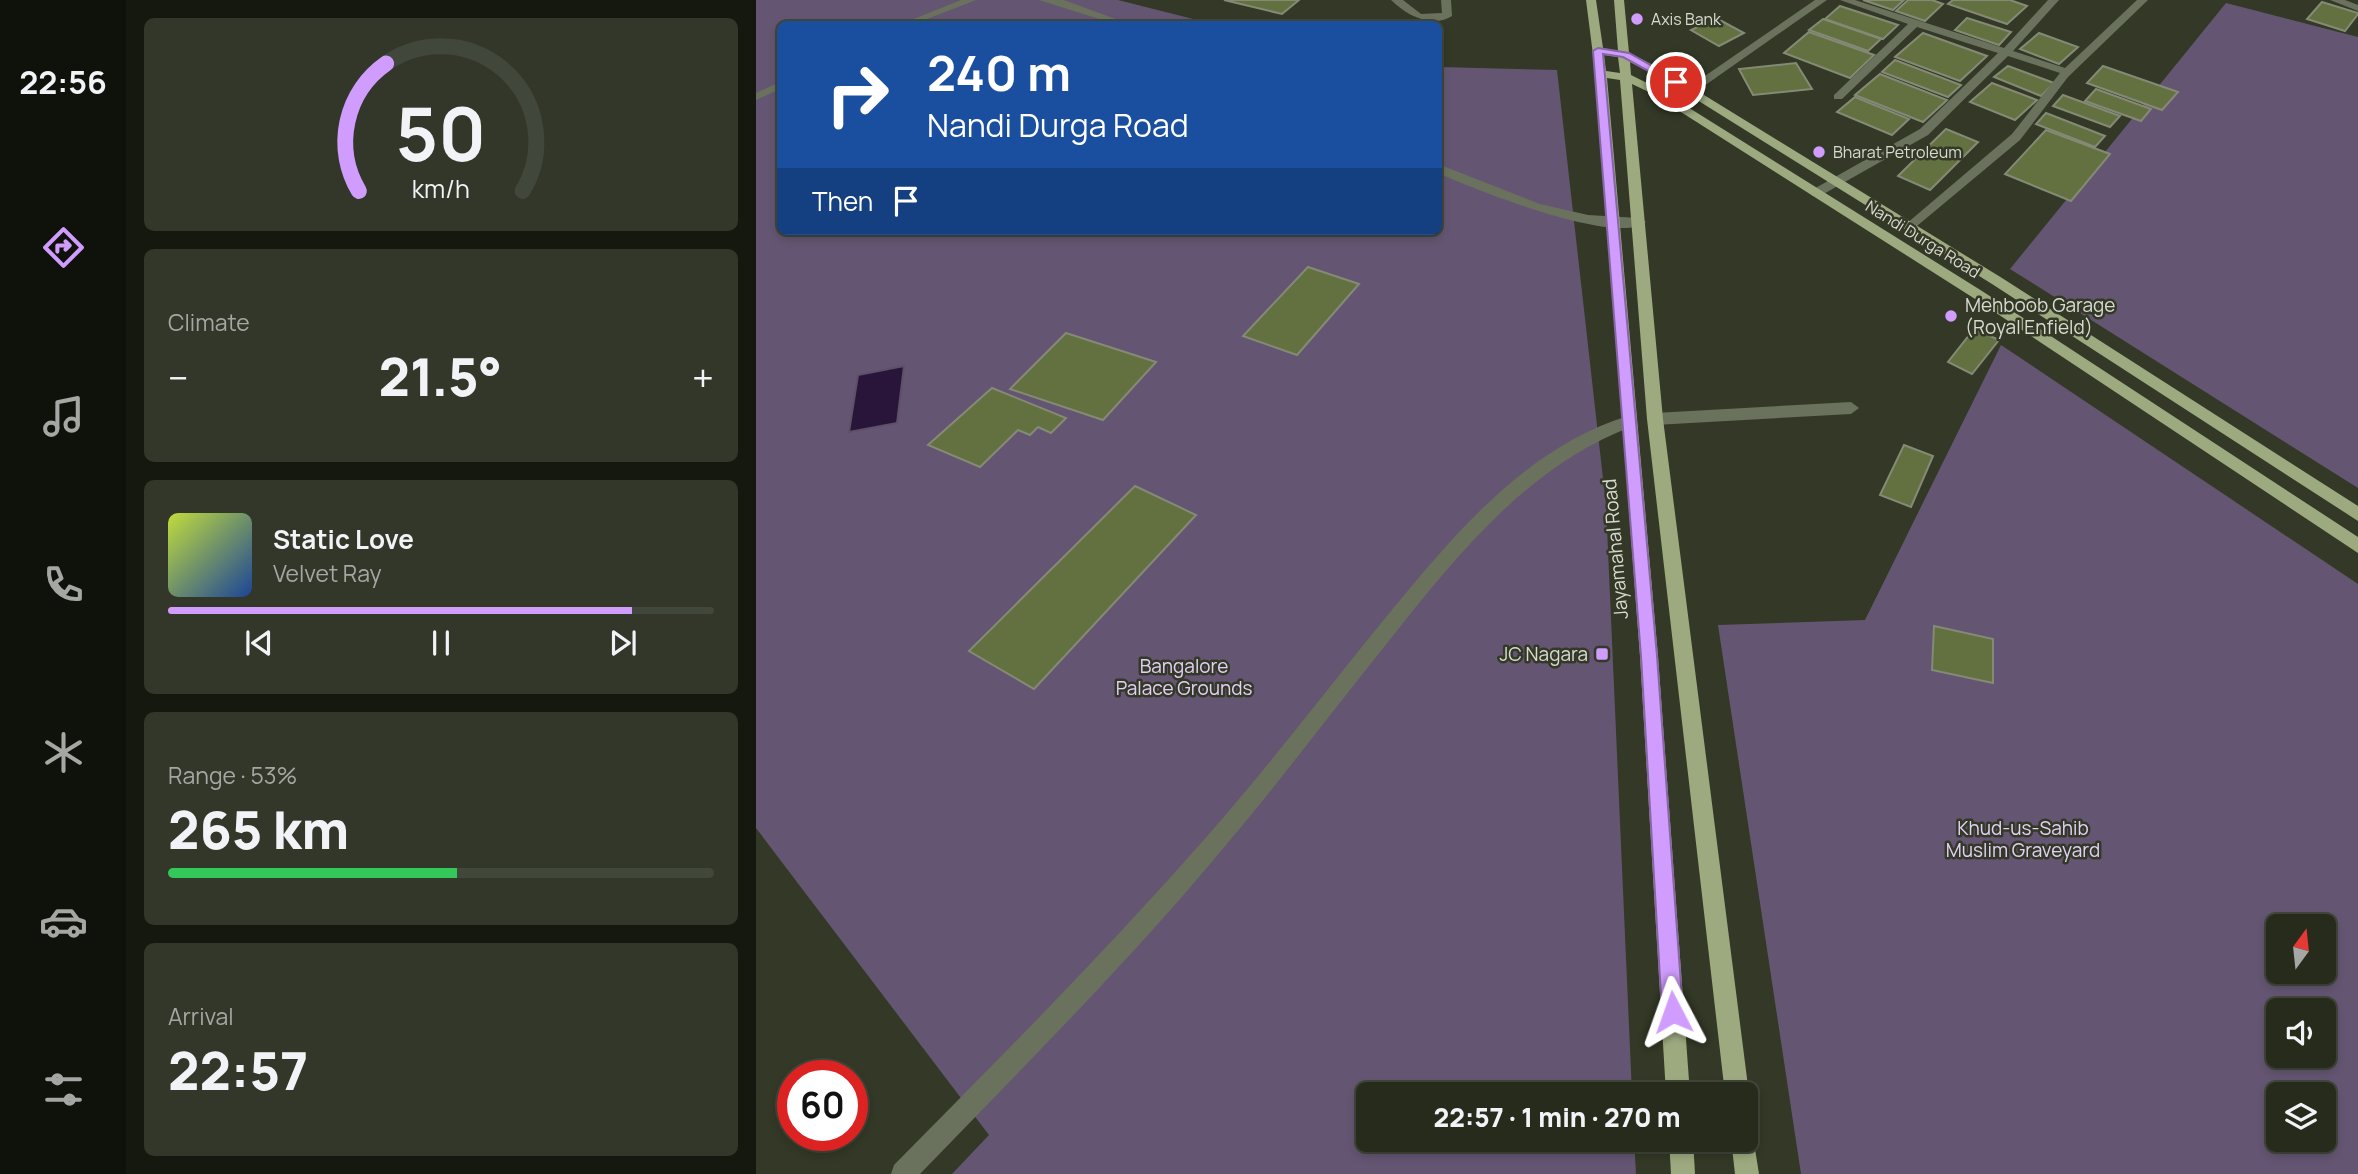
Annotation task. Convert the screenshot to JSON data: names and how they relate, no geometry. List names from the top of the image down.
{
  "streets": {
    "main road": ["Nandi Durga Road", "Jayamahal Road"]
  },
  "crossings": [
    ["Nandi Durga Road", "Jayamahal Road"]
  ],
  "parks": ["Bangalore Palace Grounds", "Khud-us-Sahib Muslim Graveyard"],
  "places": {
    "other": ["Axis Bank", "Bharat Petroleum", "Mehboob Garage (Royal Enfield)"],
    "transit": ["JC Nagara"]
  },
  "north": "top",
  "page": {
    "tabs": "22:56",
    "turn": ["240 m", "Nandi Durga Road"],
    "then": "Then",
    "tile": [
      "Climate",
      ["Range · 53%", "265 km"],
      ["Arrival", "22:57"]
    ],
    "heat": ["−", "21.5°", "+"],
    "song": ["Static Love", "Velvet Ray"],
    "limit": "60",
    "trip": "22:57 · 1 min · 270 m",
    "gauge": ["50", "km/h"]
  }
}
